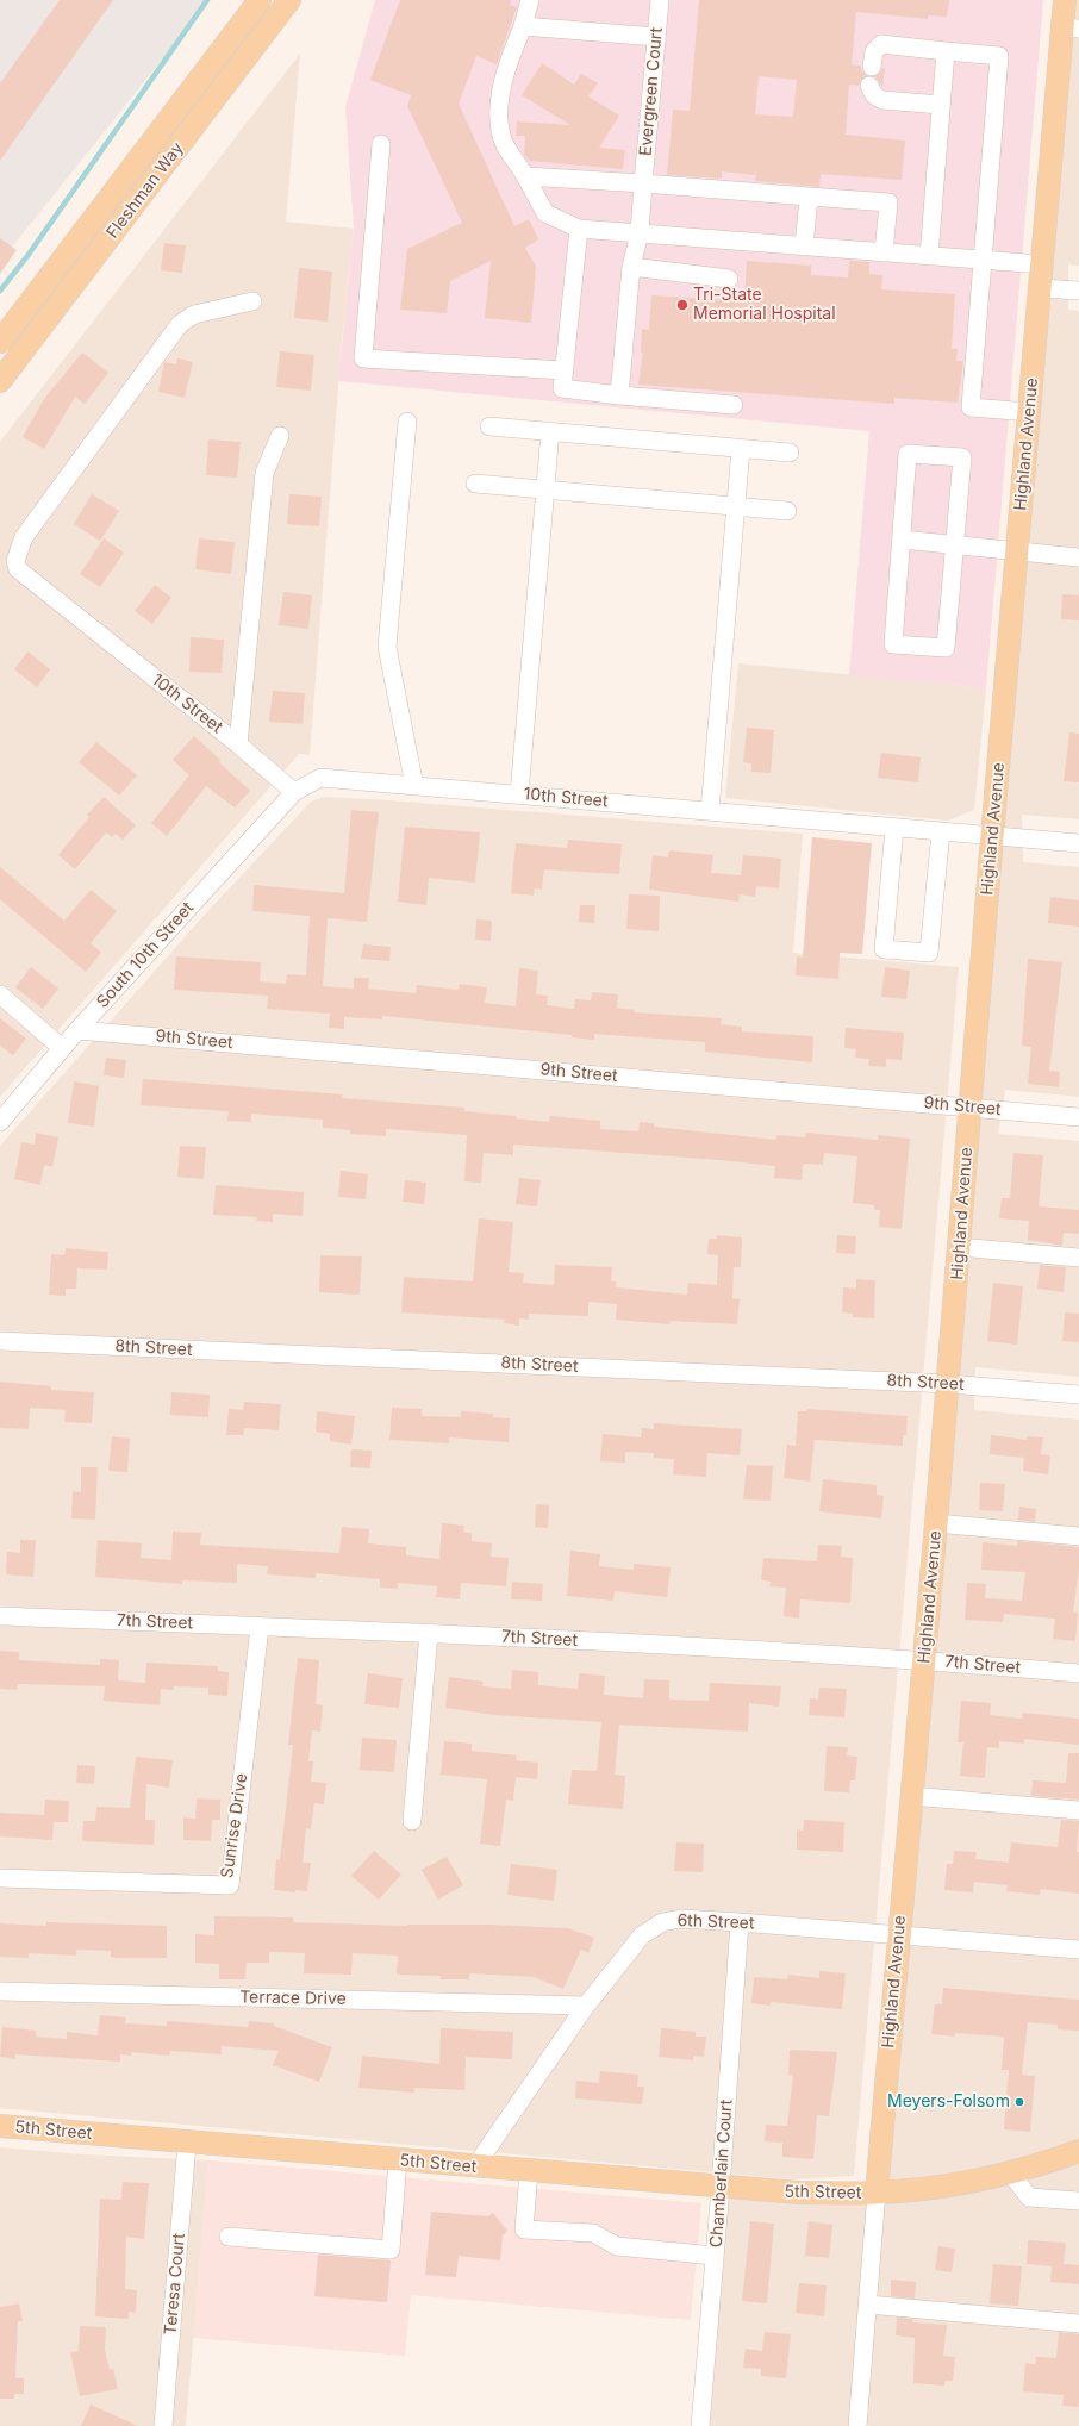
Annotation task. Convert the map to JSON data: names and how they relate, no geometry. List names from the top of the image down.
{
  "streets": {
    "main road": ["Fleshman Way", "Highland Avenue", "5th Street"],
    "street": [
      "Evergreen Court",
      "10th Street",
      "South 10th Street",
      "9th Street",
      "8th Street",
      "7th Street",
      "Sunrise Drive",
      "6th Street",
      "Terrace Drive",
      "Chamberlain Court",
      "Teresa Court"
    ]
  },
  "crossings": [
    ["Highland Avenue", "10th Street"],
    ["Highland Avenue", "9th Street"],
    ["Highland Avenue", "8th Street"],
    ["Highland Avenue", "7th Street"],
    ["Highland Avenue", "6th Street"],
    ["Highland Avenue", "5th Street"],
    ["10th Street", "South 10th Street"],
    ["South 10th Street", "9th Street"],
    ["7th Street", "Sunrise Drive"],
    ["6th Street", "Terrace Drive"],
    ["6th Street", "5th Street"],
    ["6th Street", "Chamberlain Court"],
    ["5th Street", "Chamberlain Court"],
    ["5th Street", "Teresa Court"]
  ],
  "places": ["Tri-State Memorial Hospital", "Meyers-Folsom"]
}
